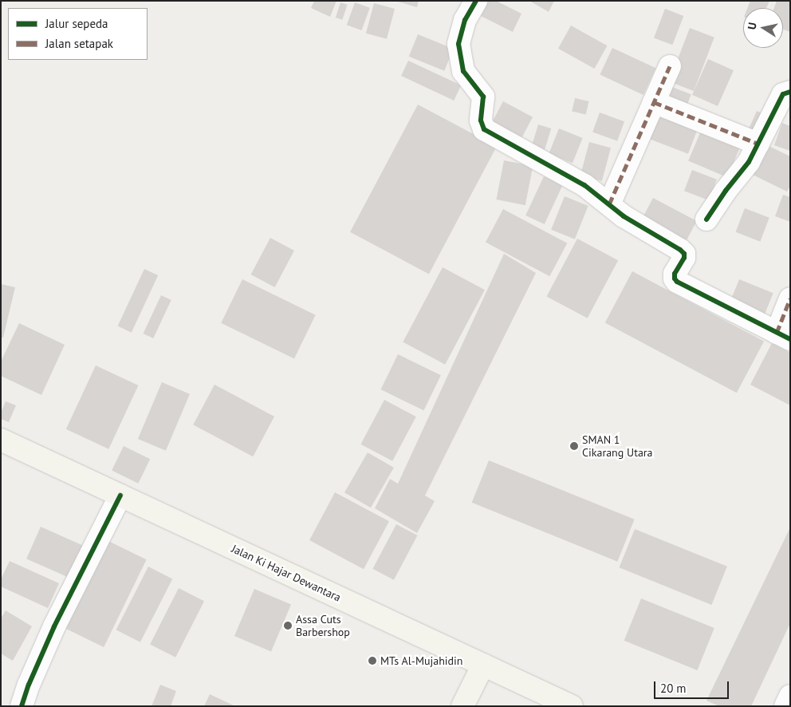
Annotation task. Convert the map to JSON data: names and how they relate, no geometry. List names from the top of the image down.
{
  "streets": {
    "main road": ["Jalan Ki Hajar Dewantara"]
  },
  "places": ["SMAN 1 Cikarang Utara", "Assa Cuts Barbershop", "MTs Al-Mujahidin"],
  "legend": ["Jalur sepeda", "Jalan setapak"],
  "scale_bar": "20 m",
  "north": "left"
}
